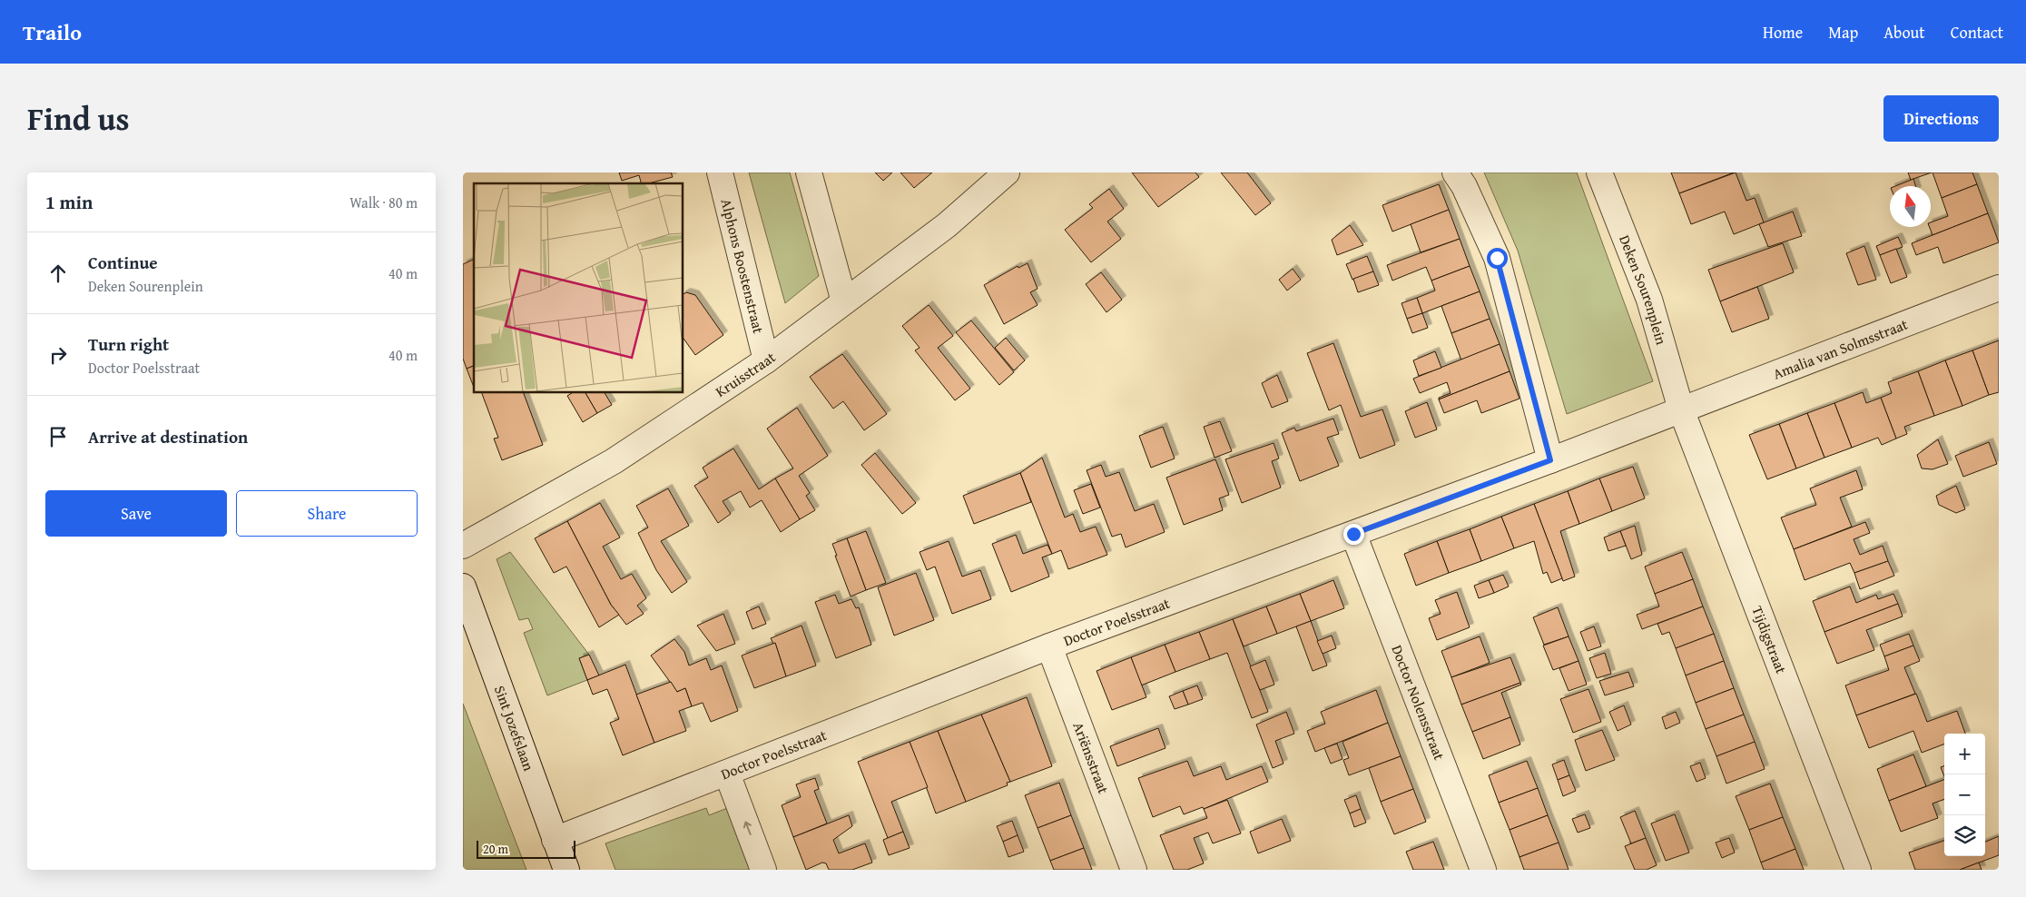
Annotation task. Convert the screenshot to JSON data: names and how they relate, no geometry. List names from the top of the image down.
{
  "streets": {
    "street": [
      "Alphons Boostenstraat",
      "Deken Sourenplein",
      "Amalia van Solmsstraat",
      "Kruisstraat",
      "Doctor Poelsstraat",
      "Tijdigstraat",
      "Doctor Nolensstraat",
      "Sint Jozefslaan",
      "Ariënsstraat"
    ]
  },
  "crossings": [
    ["Alphons Boostenstraat", "Kruisstraat"],
    ["Deken Sourenplein", "Amalia van Solmsstraat"],
    ["Deken Sourenplein", "Doctor Poelsstraat"],
    ["Deken Sourenplein", "Tijdigstraat"],
    ["Amalia van Solmsstraat", "Doctor Poelsstraat"],
    ["Amalia van Solmsstraat", "Tijdigstraat"],
    ["Doctor Poelsstraat", "Tijdigstraat"],
    ["Doctor Poelsstraat", "Doctor Nolensstraat"],
    ["Doctor Poelsstraat", "Sint Jozefslaan"],
    ["Doctor Poelsstraat", "Ariënsstraat"]
  ],
  "scale_bar": "20 m",
  "north": "top",
  "page": {
    "header": "Trailo",
    "nav": [
      "Home",
      "Map",
      "About",
      "Contact"
    ],
    "title": "Find us",
    "buttons": [
      "Directions",
      ["Save", "Share"]
    ],
    "heading": ["1 min", "Walk · 80 m"],
    "list": [
      ["Continue", "Deken Sourenplein", "40 m"],
      ["Turn right", "Doctor Poelsstraat", "40 m"],
      "Arrive at destination"
    ],
    "map_buttons": ["+", "−"],
    "scale": "20 m"
  }
}
